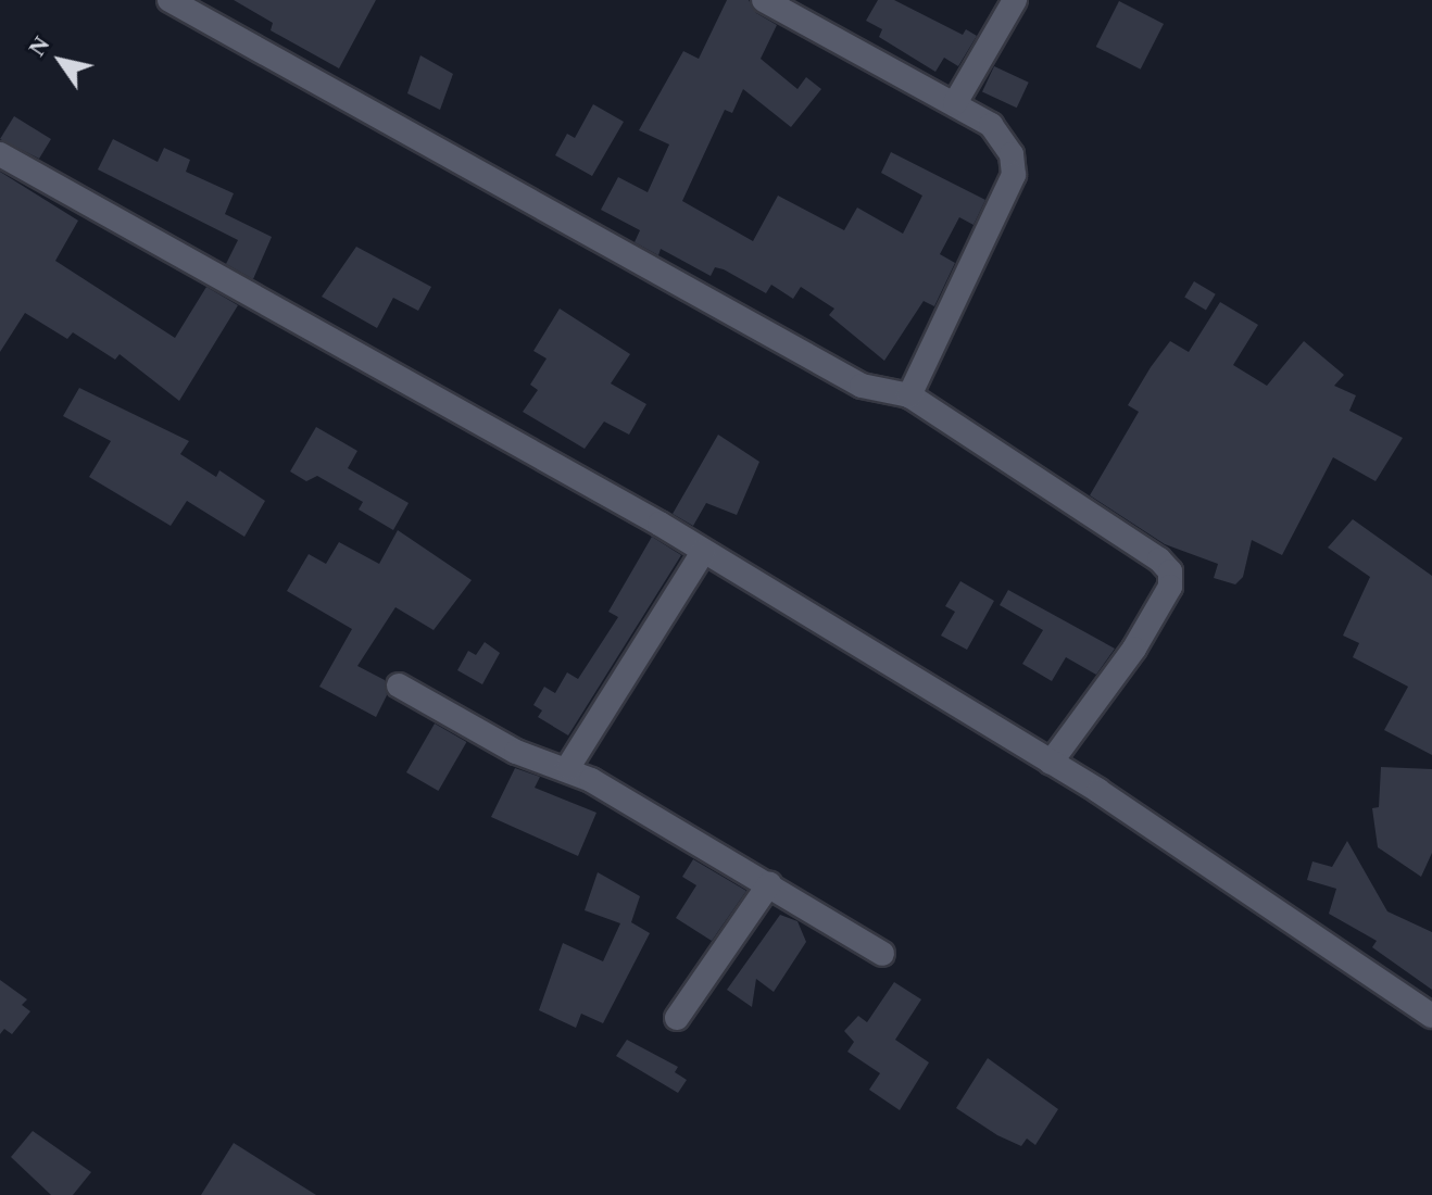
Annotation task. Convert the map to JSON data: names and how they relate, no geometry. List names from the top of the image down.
{
  "north": "top left"
}
